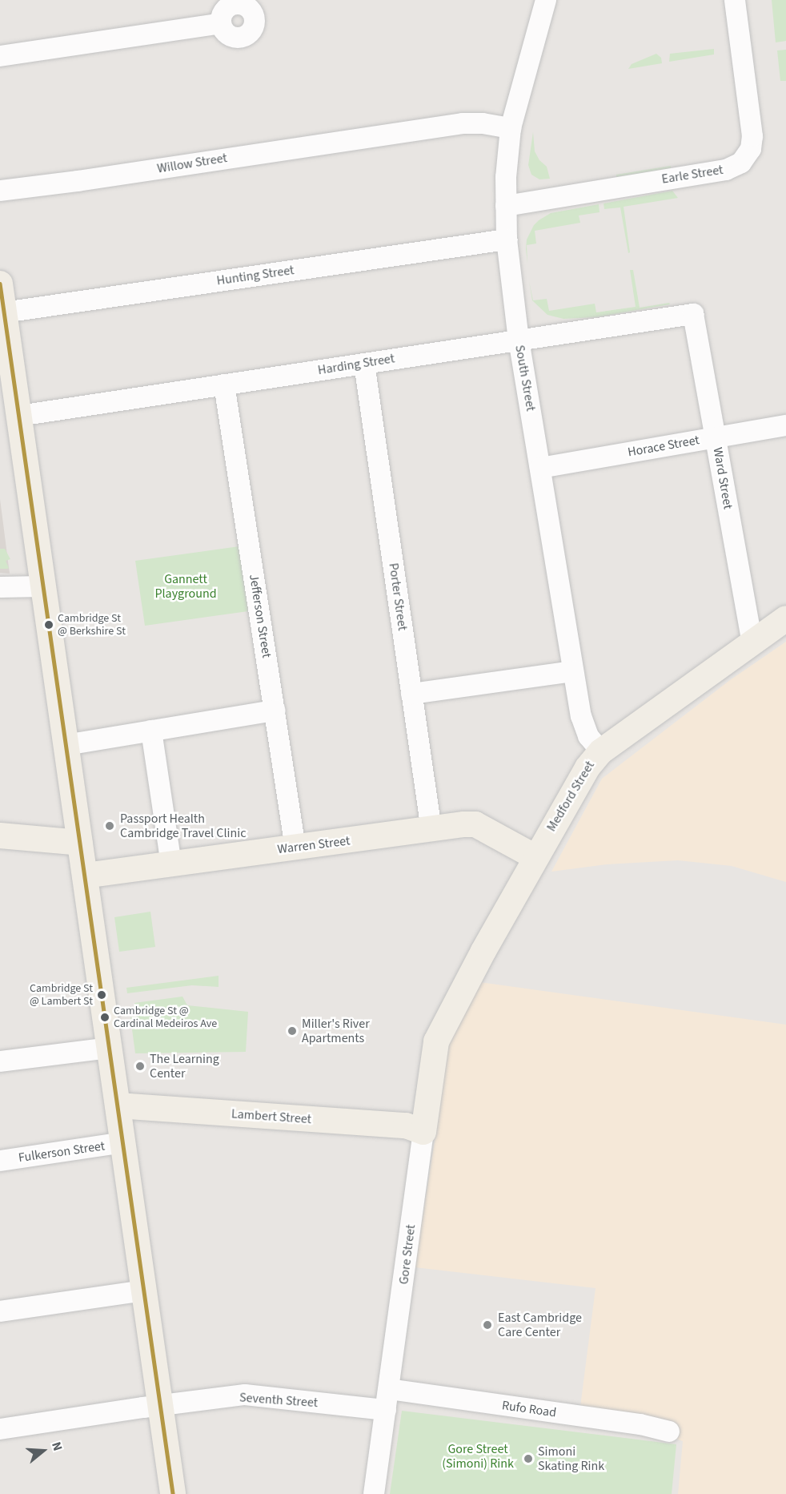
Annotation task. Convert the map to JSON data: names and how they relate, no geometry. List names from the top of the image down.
{
  "streets": {
    "main road": [
      "Medford Street",
      "Warren Street",
      "Lambert Street",
      "Gore Street"
    ],
    "street": [
      "Willow Street",
      "Earle Street",
      "Hunting Street",
      "Harding Street",
      "South Street",
      "Horace Street",
      "Ward Street",
      "Porter Street",
      "Jefferson Street",
      "Fulkerson Street",
      "Seventh Street",
      "Rufo Road"
    ]
  },
  "crossings": [
    ["Willow Street", "South Street"],
    ["Earle Street", "South Street"],
    ["Hunting Street", "South Street"],
    ["Harding Street", "South Street"],
    ["Harding Street", "Ward Street"],
    ["Harding Street", "Porter Street"],
    ["Harding Street", "Jefferson Street"],
    ["South Street", "Horace Street"],
    ["South Street", "Medford Street"],
    ["Horace Street", "Ward Street"],
    ["Ward Street", "Medford Street"],
    ["Porter Street", "Warren Street"],
    ["Jefferson Street", "Warren Street"],
    ["Medford Street", "Warren Street"],
    ["Medford Street", "Gore Street"],
    ["Lambert Street", "Gore Street"],
    ["Gore Street", "Seventh Street"],
    ["Gore Street", "Rufo Road"]
  ],
  "parks": ["Gannett Playground", "Gore Street (Simoni) Rink"],
  "places": [
    "Cambridge St @ Berkshire St",
    "Passport Health Cambridge Travel Clinic",
    "Cambridge St @ Lambert St",
    "Cambridge St @ Cardinal Medeiros Ave",
    "Miller's River Apartments",
    "The Learning Center",
    "East Cambridge Care Center",
    "Simoni Skating Rink"
  ],
  "north": "right"
}
